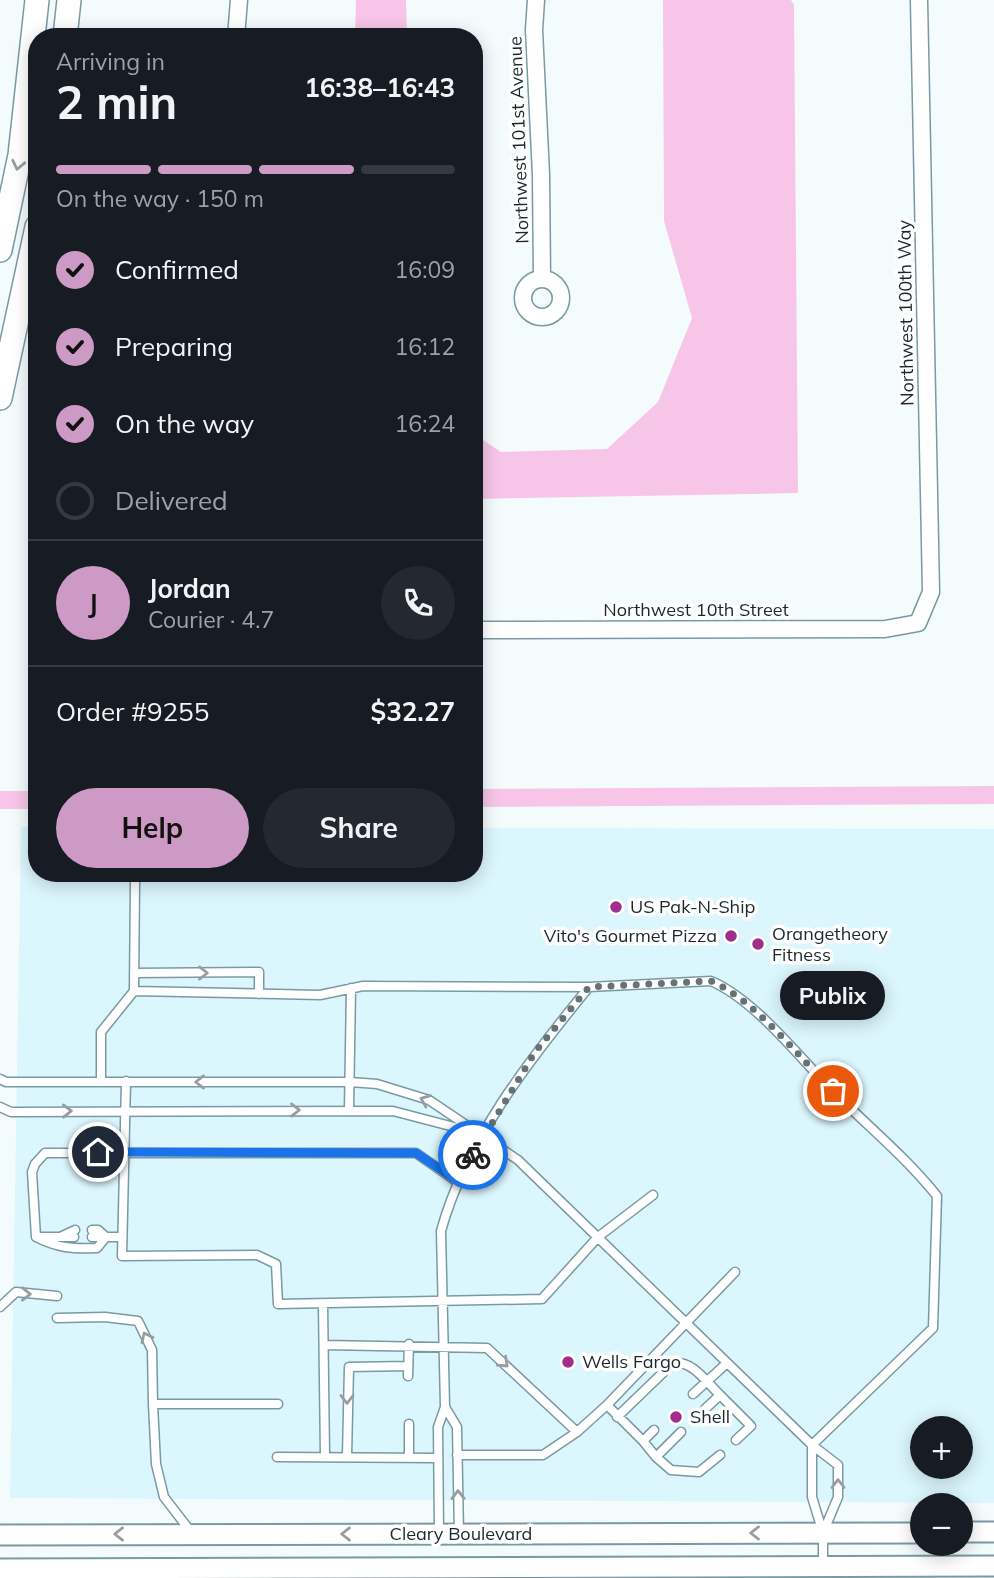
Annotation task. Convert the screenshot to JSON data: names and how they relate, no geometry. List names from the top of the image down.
{
  "streets": {
    "street": [
      "Northwest 101st Avenue",
      "Northwest 100th Way",
      "Northwest 10th Street",
      "Cleary Boulevard"
    ]
  },
  "crossings": [
    ["Northwest 100th Way", "Northwest 10th Street"]
  ],
  "places": [
    "US Pak-N-Ship",
    "Vito's Gourmet Pizza",
    "Orangetheory Fitness",
    "Publix",
    "Wells Fargo",
    "Shell"
  ],
  "page": {
    "heading": ["2 min", "Arriving in", "16:38–16:43"],
    "panel": [
      "Jordan",
      "Courier · 4.7",
      "Order #9255",
      "$32.27"
    ],
    "bar": "On the way · 150 m",
    "list": [
      ["Confirmed", "16:09"],
      ["Preparing", "16:12"],
      ["On the way", "16:24"],
      "Delivered"
    ],
    "round": "J",
    "buttons": ["Help", "Share"],
    "bubble": "Publix",
    "map_buttons": ["+", "−"]
  }
}
